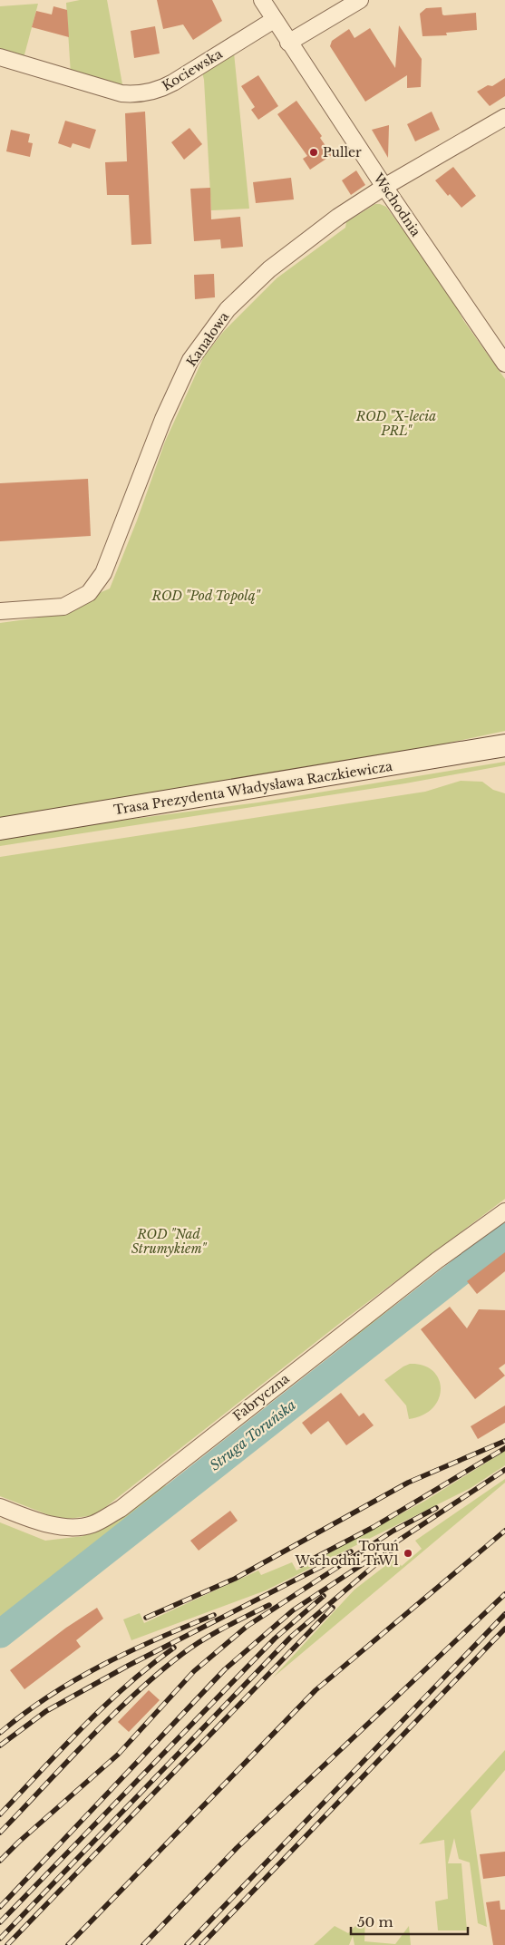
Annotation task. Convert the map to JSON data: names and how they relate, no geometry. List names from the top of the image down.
{
  "streets": {
    "main road": ["Trasa Prezydenta Władysława Raczkiewicza"],
    "street": [
      "Kociewska",
      "Wschodnia",
      "Kanałowa",
      "Fabryczna"
    ]
  },
  "crossings": [
    ["Kociewska", "Wschodnia"],
    ["Wschodnia", "Kanałowa"]
  ],
  "water": ["Struga Toruńska"],
  "parks": ["ROD \"X-lecia PRL\"", "ROD \"Pod Topolą\"", "ROD \"Nad Strumykiem\""],
  "places": ["Puller", "Toruń Wschodni TrW1"],
  "scale_bar": "50 m"
}
